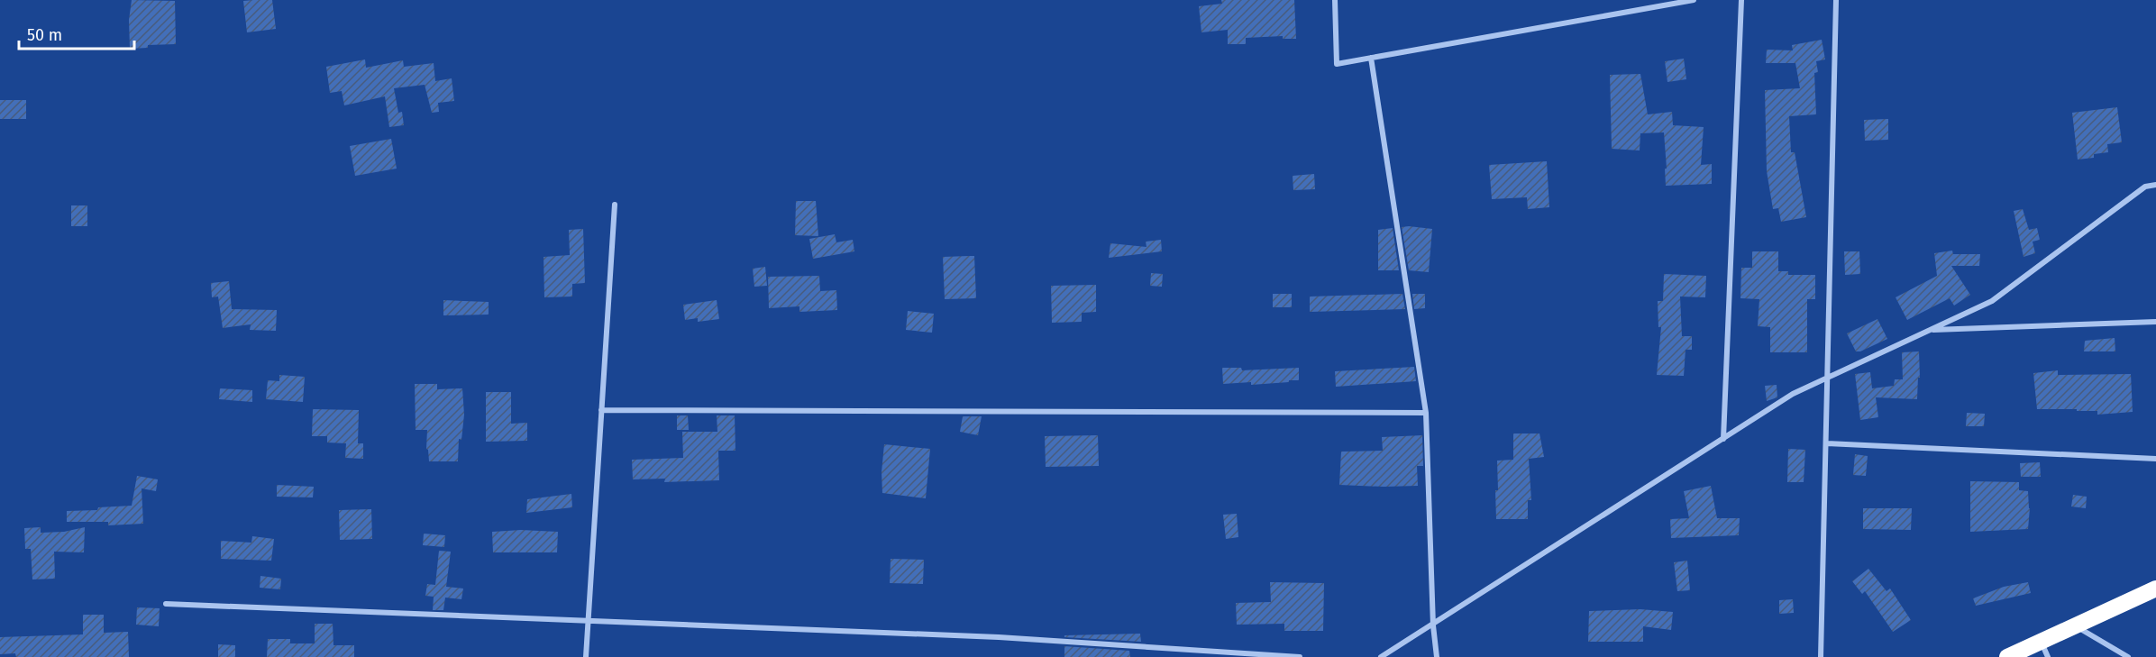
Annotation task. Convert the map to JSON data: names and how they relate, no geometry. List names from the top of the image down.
{
  "scale_bar": "50 m"
}
